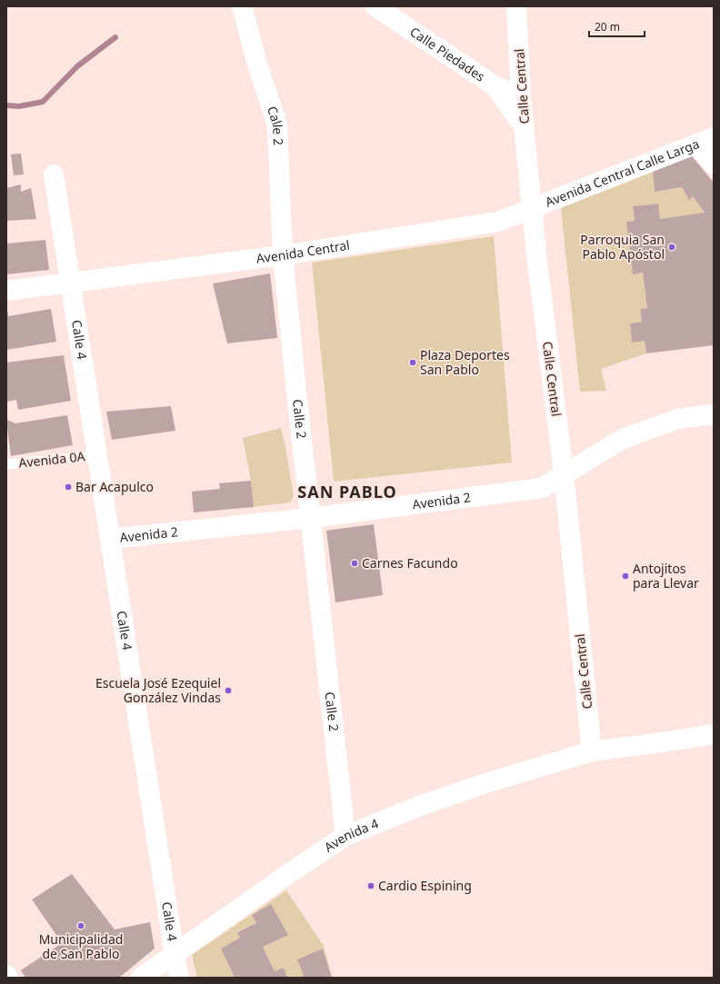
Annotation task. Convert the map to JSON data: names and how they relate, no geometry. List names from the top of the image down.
{
  "streets": {
    "street": [
      "Calle Piedades",
      "Calle Central",
      "Calle 2",
      "Avenida Central Calle Larga",
      "Avenida Central",
      "Calle 4",
      "Avenida 2",
      "Avenida 4"
    ],
    "lane": ["Avenida 0A"]
  },
  "crossings": [
    ["Calle Piedades", "Calle Central"],
    ["Calle Central", "Avenida Central Calle Larga"],
    ["Calle Central", "Avenida Central"],
    ["Calle Central", "Avenida 2"],
    ["Calle Central", "Avenida 4"],
    ["Calle 2", "Avenida Central"],
    ["Calle 2", "Avenida 2"],
    ["Calle 2", "Avenida 4"],
    ["Avenida Central Calle Larga", "Avenida Central"],
    ["Avenida Central", "Calle 4"],
    ["Calle 4", "Avenida 0A"],
    ["Calle 4", "Avenida 2"],
    ["Calle 4", "Avenida 4"]
  ],
  "districts": ["SAN PABLO"],
  "places": [
    "Parroquia San Pablo Apóstol",
    "Plaza Deportes San Pablo",
    "Bar Acapulco",
    "Carnes Facundo",
    "Antojitos para Llevar",
    "Escuela José Ezequiel González Vindas",
    "Cardio Espining",
    "Municipalidad de San Pablo"
  ],
  "scale_bar": "20 m"
}
